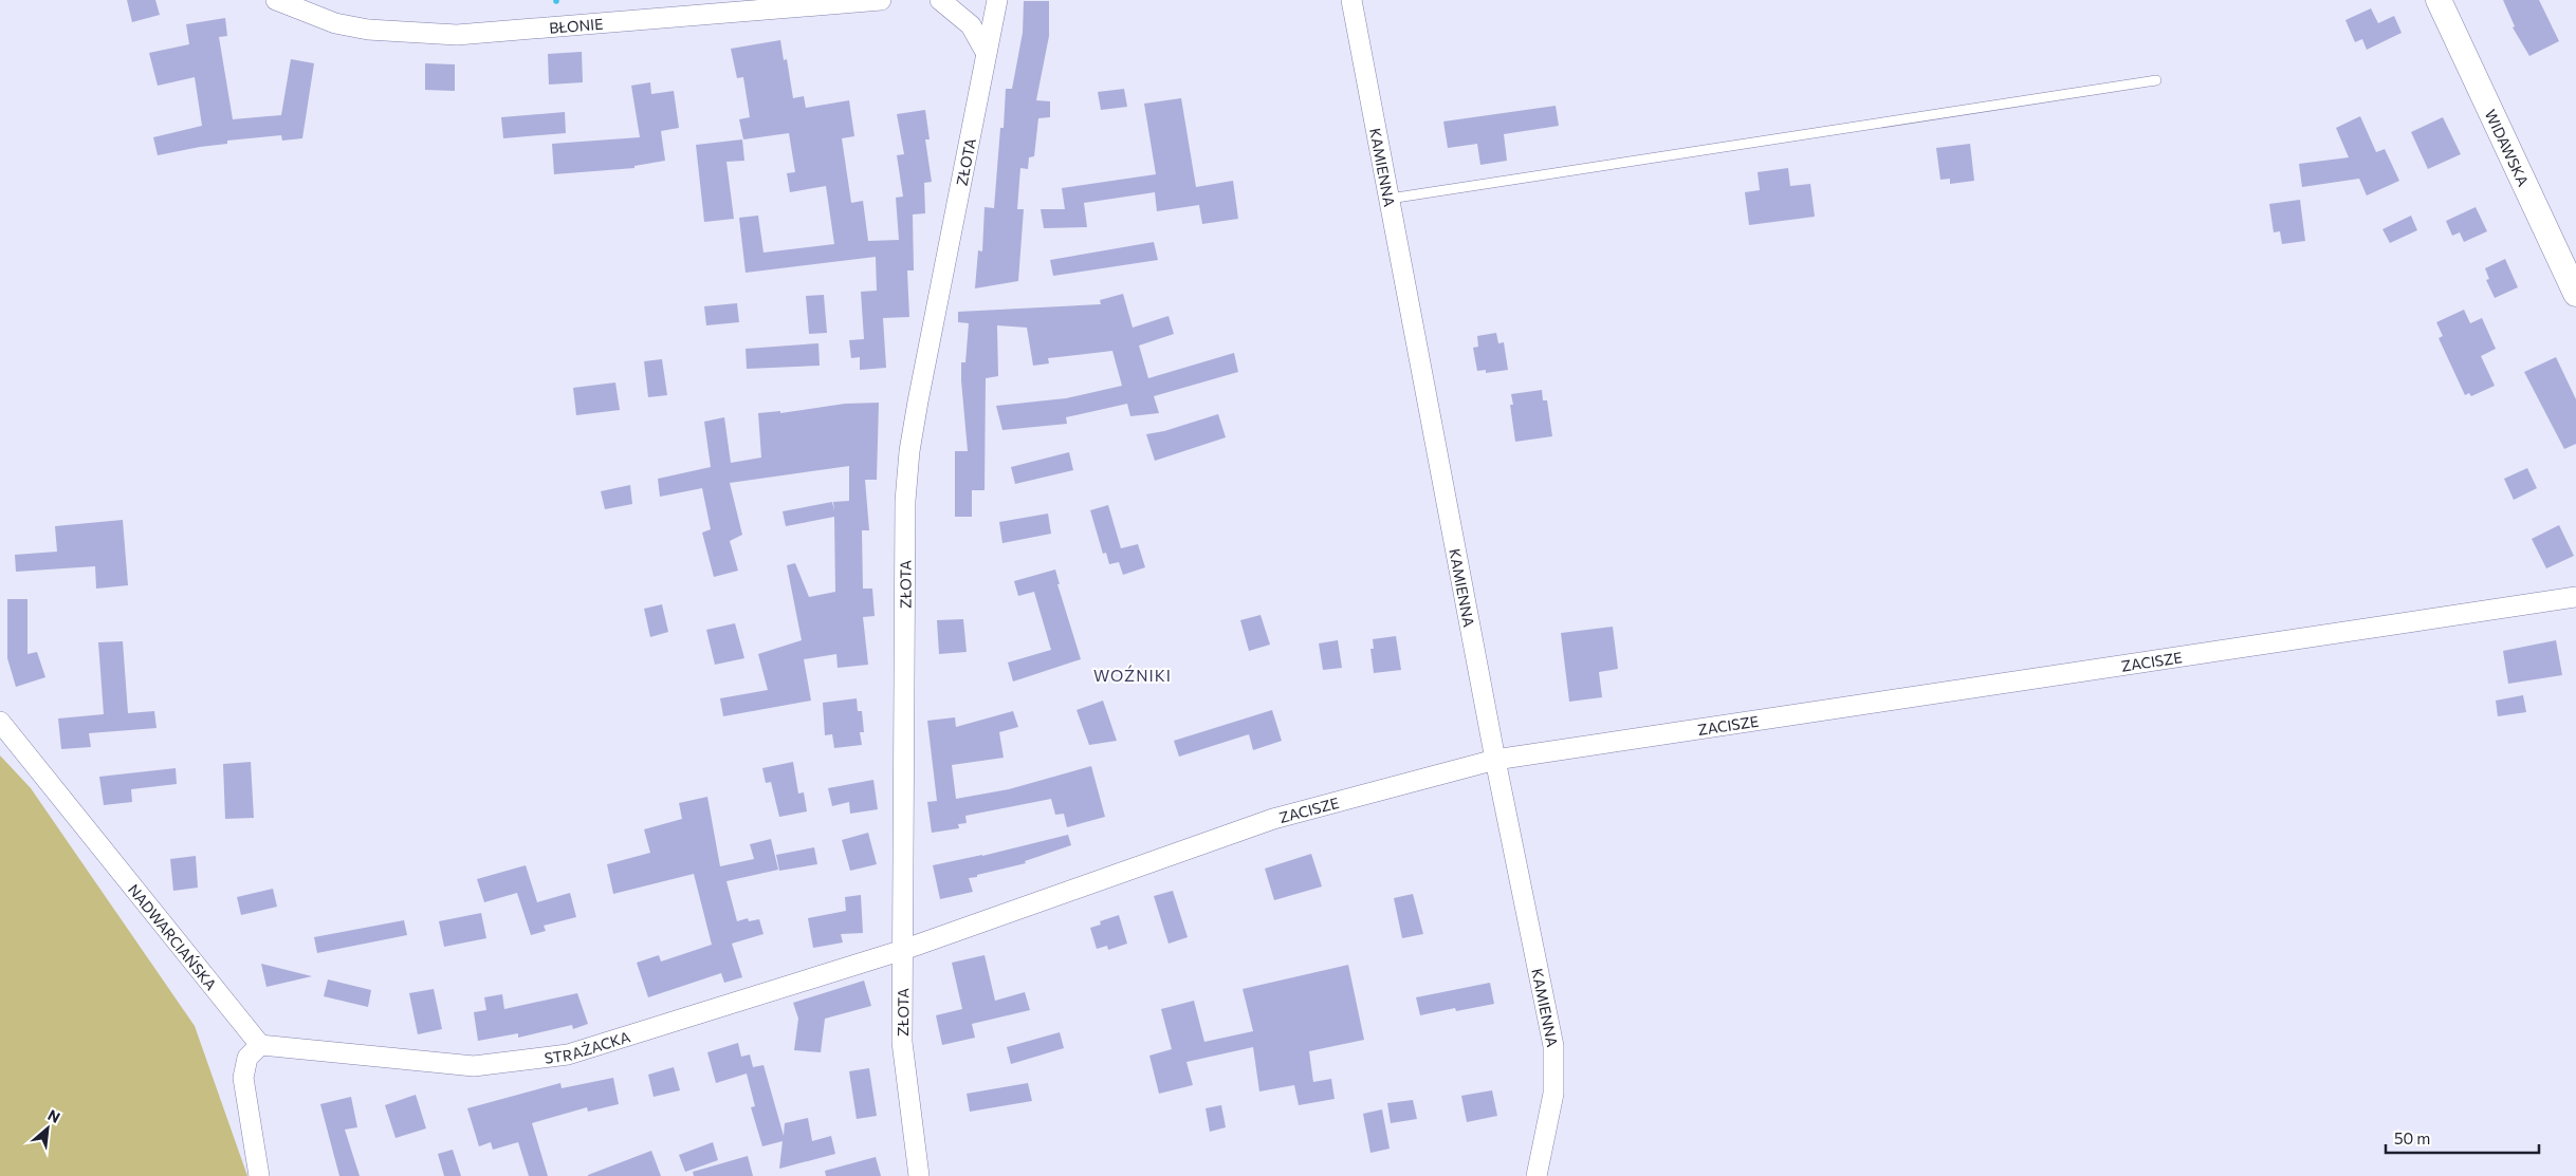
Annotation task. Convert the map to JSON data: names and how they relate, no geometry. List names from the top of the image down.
{
  "streets": {
    "street": [
      "BŁONIE",
      "WIDAWSKA",
      "ZŁOTA",
      "KAMIENNA",
      "ZACISZE",
      "NADWARCIAŃSKA",
      "STRAŻACKA"
    ]
  },
  "crossings": [
    ["ZŁOTA", "ZACISZE"],
    ["ZŁOTA", "STRAŻACKA"],
    ["KAMIENNA", "ZACISZE"],
    ["ZACISZE", "STRAŻACKA"],
    ["NADWARCIAŃSKA", "STRAŻACKA"]
  ],
  "districts": ["WOŹNIKI"],
  "scale_bar": "50 m",
  "north": "top right"
}
